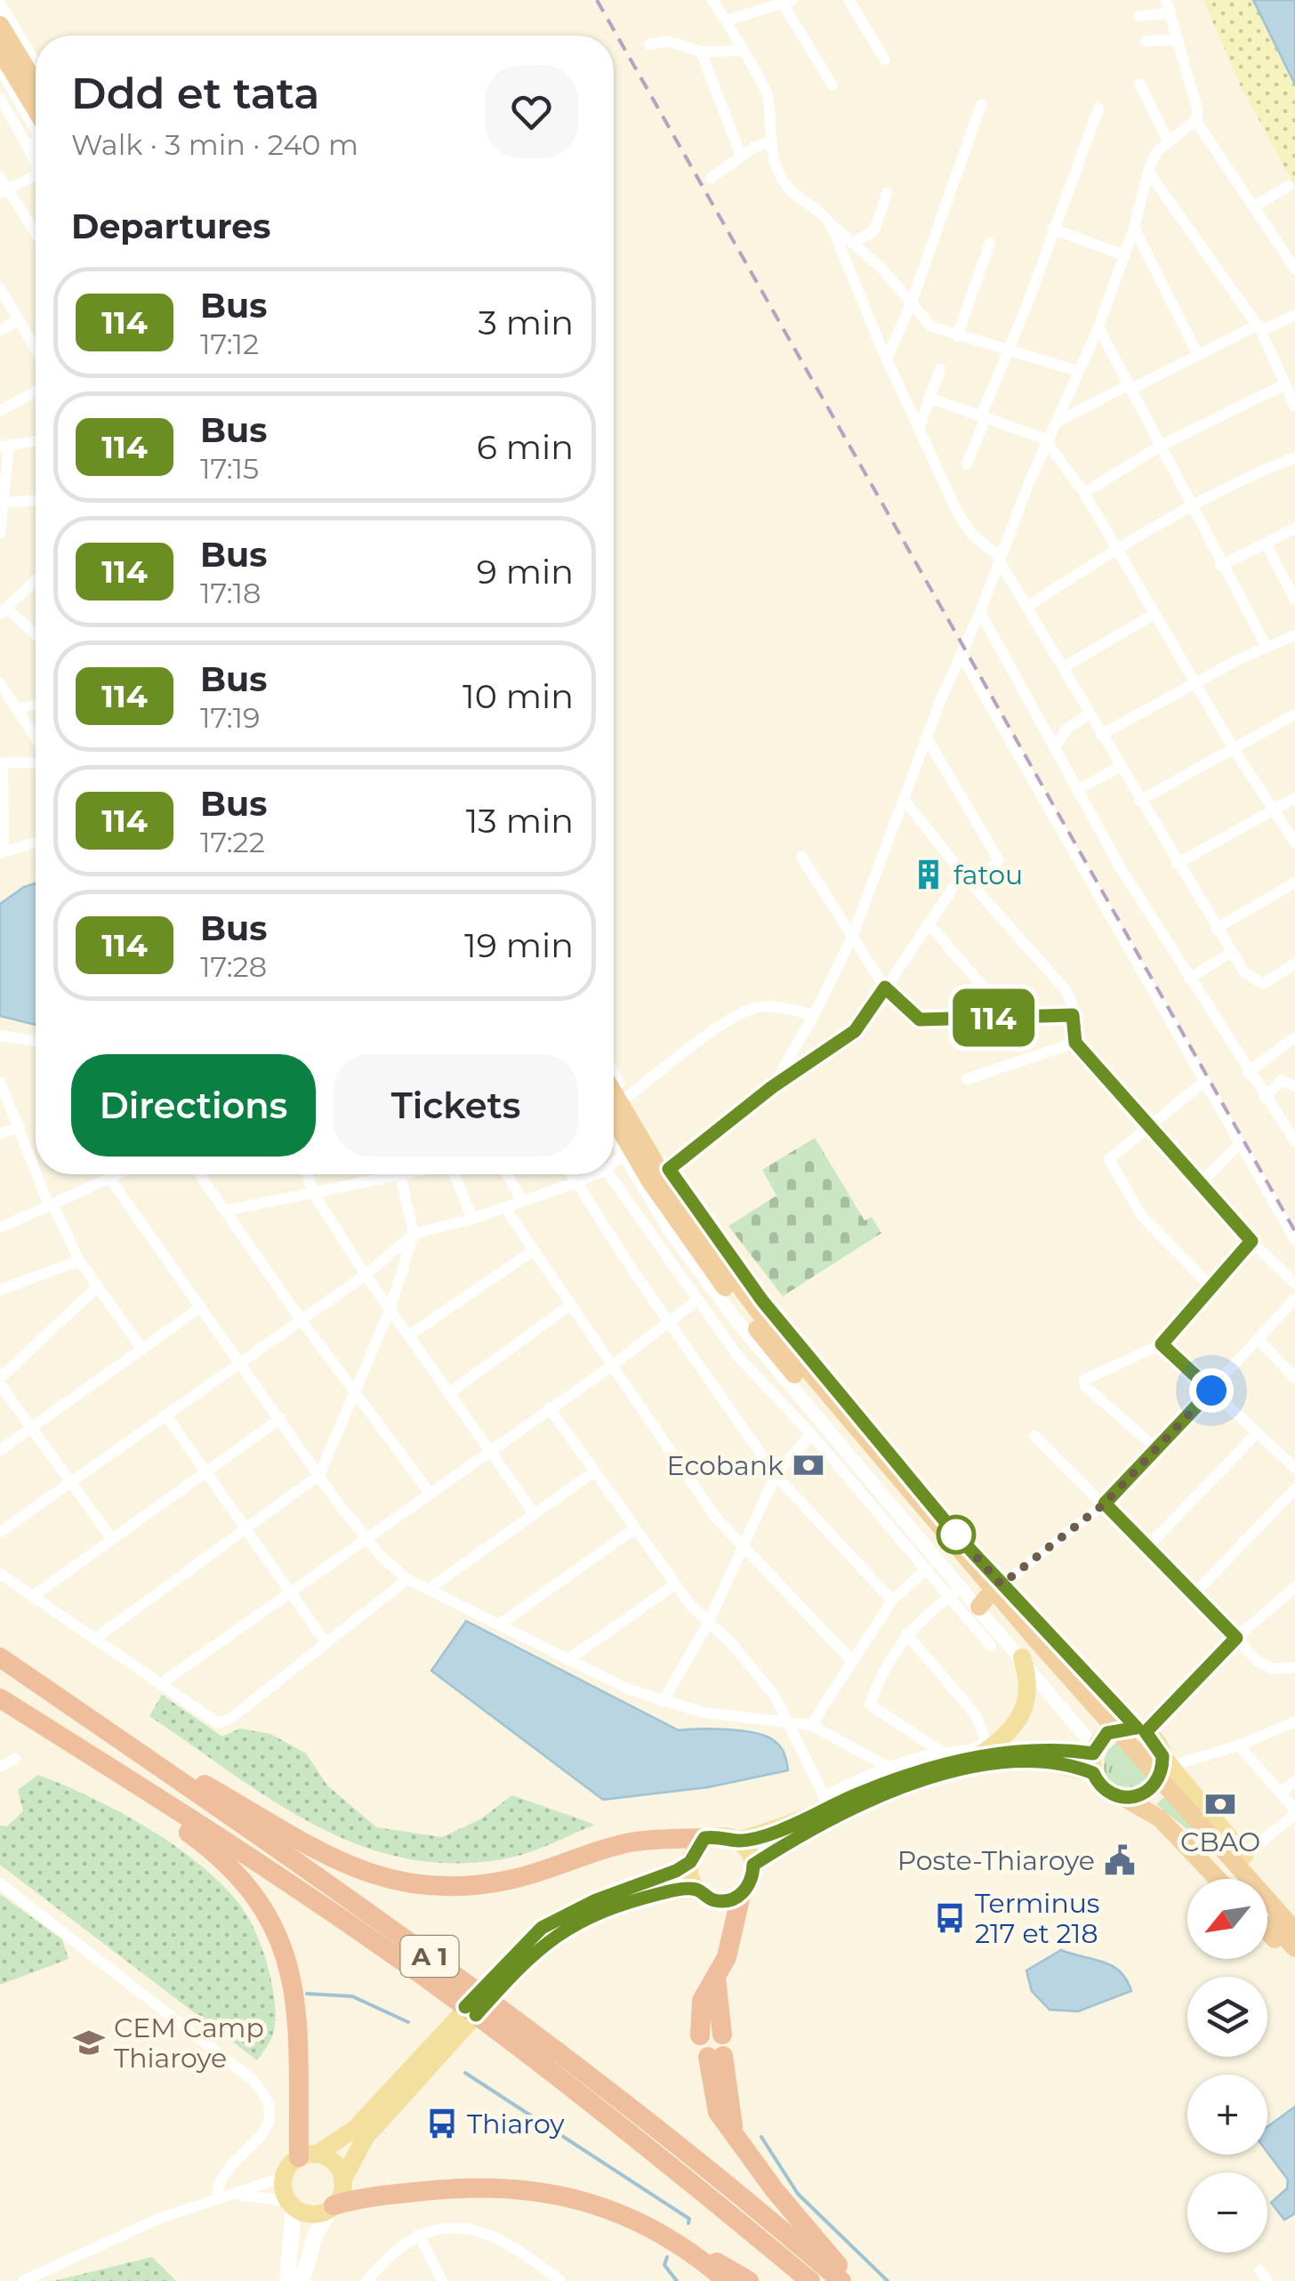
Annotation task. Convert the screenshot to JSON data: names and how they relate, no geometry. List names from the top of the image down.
{
  "streets": {
    "highway": ["A 1"]
  },
  "places": {
    "building": ["fatou"],
    "bank": ["Ecobank", "CBAO"],
    "public building": ["Poste-Thiaroye"],
    "bus stop": ["Terminus 217 et 218", "Thiaroy"],
    "school or university": ["CEM Camp Thiaroye"]
  },
  "lines": ["bus line 114"],
  "north": "bottom left",
  "page": {
    "on_map": "114",
    "heading": [
      ["Ddd et tata", "Walk · 3 min · 240 m"],
      "Departures"
    ],
    "list": [
      {
        "mark": "114",
        "name": "Bus",
        "note": "17:12",
        "value": "3 min"
      },
      {
        "mark": "114",
        "name": "Bus",
        "note": "17:15",
        "value": "6 min"
      },
      {
        "mark": "114",
        "name": "Bus",
        "note": "17:18",
        "value": "9 min"
      },
      {
        "mark": "114",
        "name": "Bus",
        "note": "17:19",
        "value": "10 min"
      },
      {
        "mark": "114",
        "name": "Bus",
        "note": "17:22",
        "value": "13 min"
      },
      {
        "mark": "114",
        "name": "Bus",
        "note": "17:28",
        "value": "19 min"
      }
    ],
    "buttons": ["Directions", "Tickets"],
    "map_buttons": ["+", "−"]
  }
}
